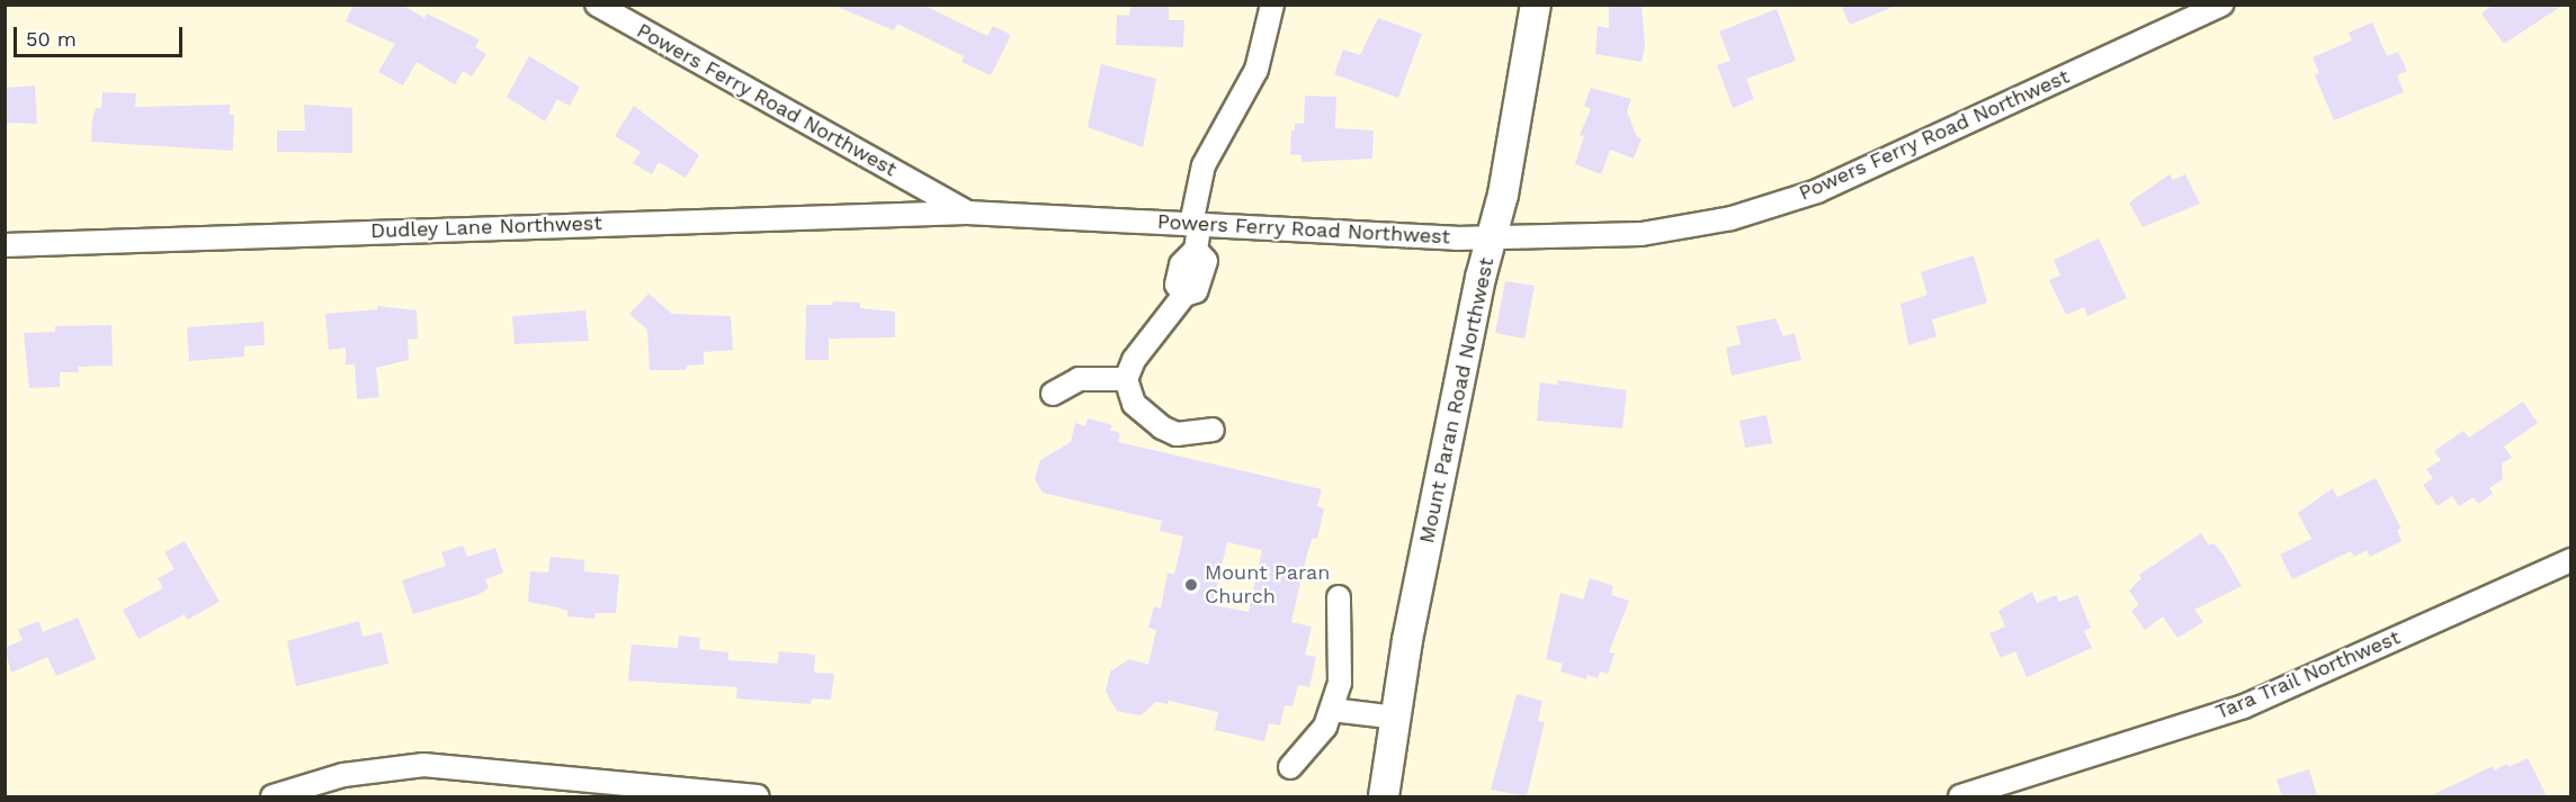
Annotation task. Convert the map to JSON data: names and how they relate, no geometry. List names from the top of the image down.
{
  "streets": {
    "main road": ["Mount Paran Road Northwest"],
    "street": ["Powers Ferry Road Northwest", "Dudley Lane Northwest", "Tara Trail Northwest"]
  },
  "crossings": [
    ["Powers Ferry Road Northwest", "Dudley Lane Northwest"],
    ["Powers Ferry Road Northwest", "Mount Paran Road Northwest"]
  ],
  "places": ["Mount Paran Church"],
  "scale_bar": "50 m"
}
